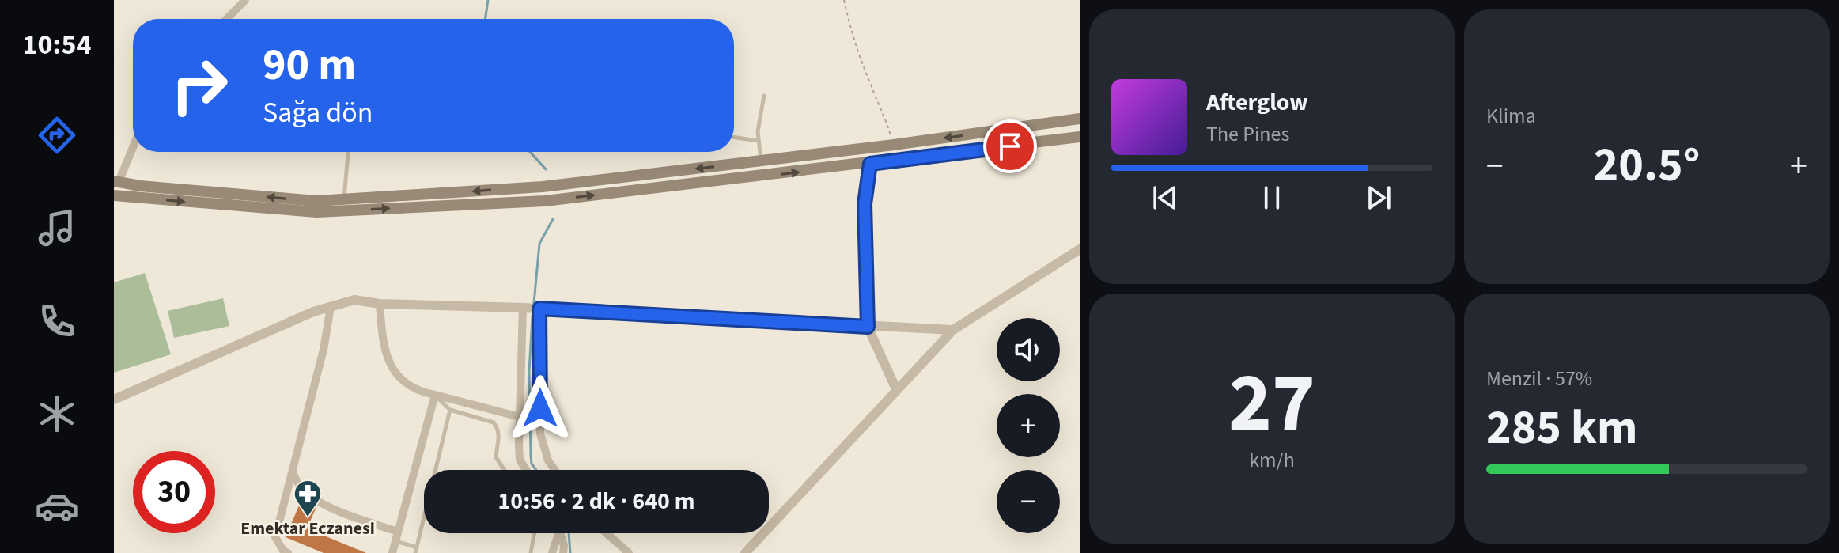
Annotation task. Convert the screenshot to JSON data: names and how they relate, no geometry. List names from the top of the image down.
{
  "places": {
    "pharmacy": ["Emektar Eczanesi"]
  },
  "page": {
    "tabs": "10:54",
    "tile": [
      "Klima",
      ["27", "km/h"],
      ["Menzil · 57%", "285 km"]
    ],
    "turn": ["90 m", "Sağa dön"],
    "song": ["Afterglow", "The Pines"],
    "heat": ["−", "20.5°", "+"],
    "map_buttons": ["+", "−"],
    "limit": "30",
    "trip": "10:56 · 2 dk · 640 m"
  }
}
